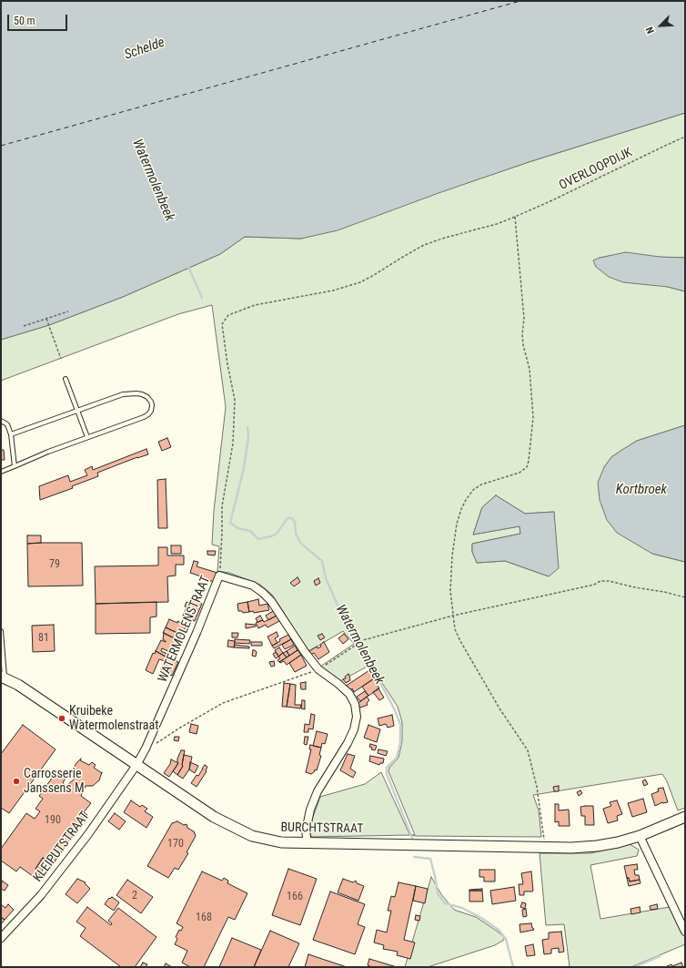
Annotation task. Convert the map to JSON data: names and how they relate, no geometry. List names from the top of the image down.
{
  "streets": {
    "main road": ["BURCHTSTRAAT"],
    "street": ["WATERMOLENSTRAAT", "KLEIPUTSTRAAT"],
    "path": ["OVERLOOPDIJK"]
  },
  "crossings": [
    ["OVERLOOPDIJK", "WATERMOLENSTRAAT"],
    ["WATERMOLENSTRAAT", "BURCHTSTRAAT"],
    ["WATERMOLENSTRAAT", "KLEIPUTSTRAAT"],
    ["BURCHTSTRAAT", "KLEIPUTSTRAAT"]
  ],
  "water": ["Schelde", "Watermolenbeek", "Kortbroek"],
  "places": ["Kruibeke Watermolenstraat", "Carrosserie Janssens M"],
  "house_numbers": [
    "79",
    "81",
    "190",
    "170",
    "2",
    "166",
    "168"
  ],
  "scale_bar": "50 m",
  "north": "bottom left"
}
